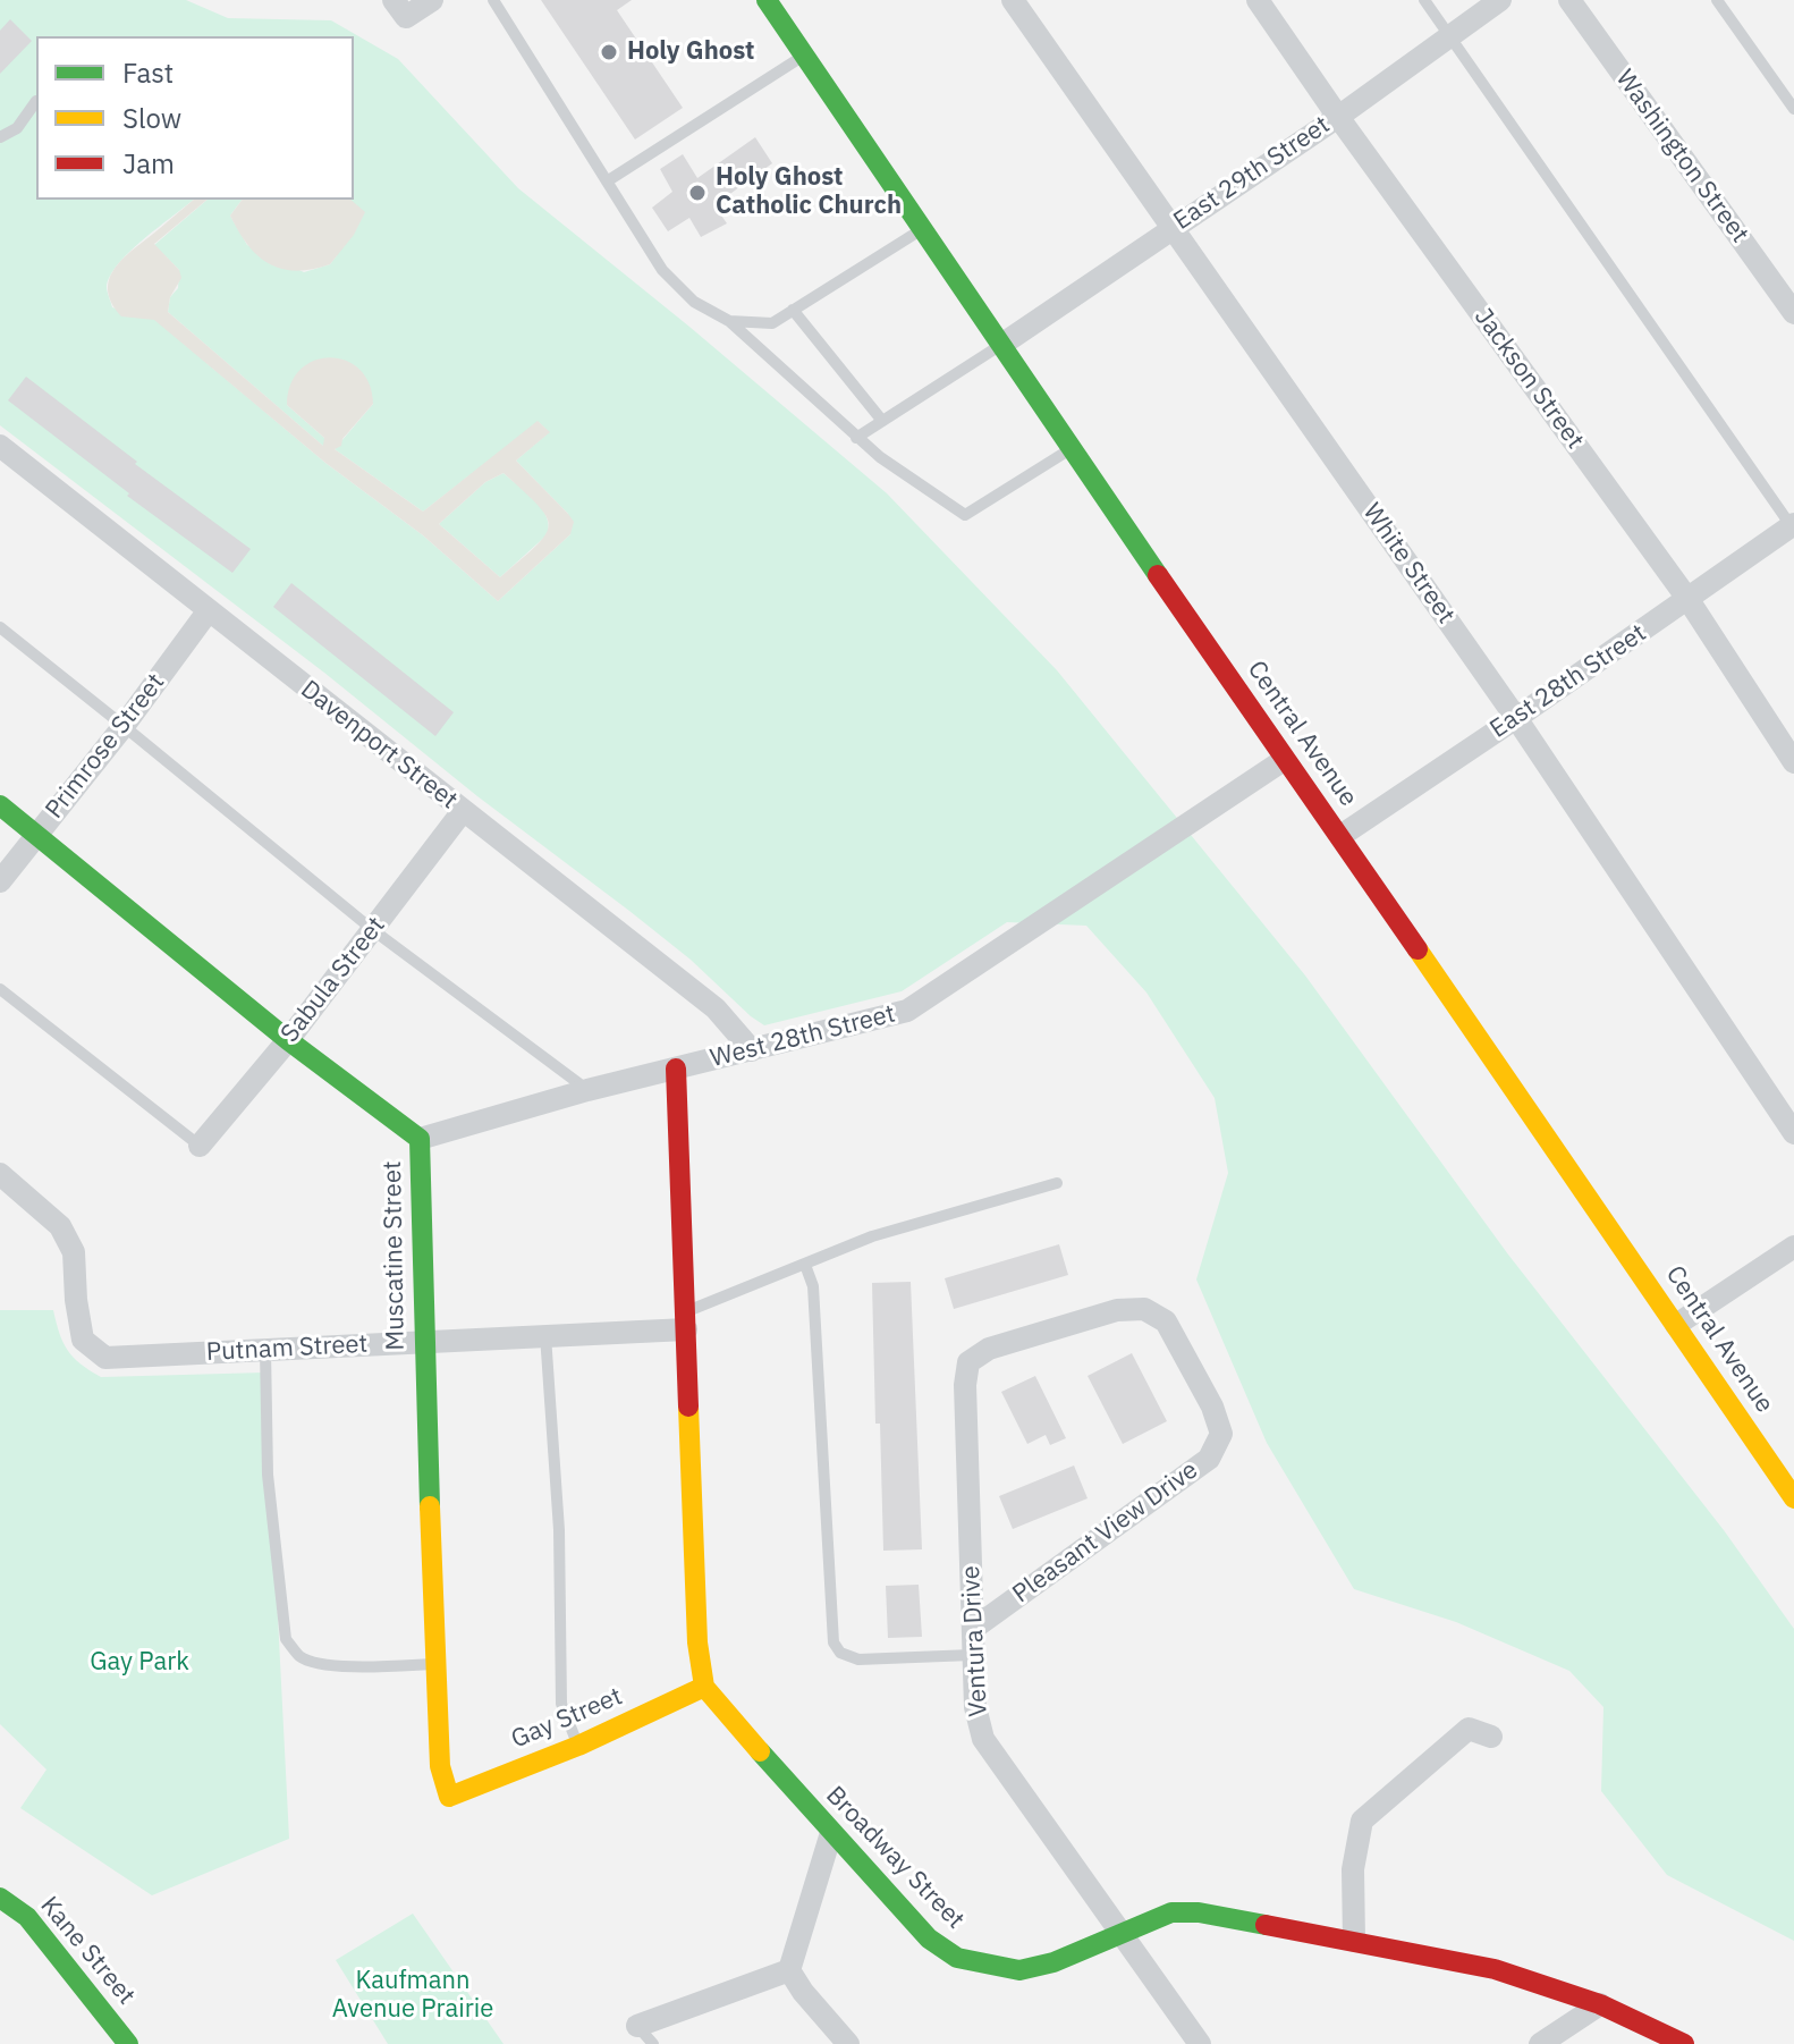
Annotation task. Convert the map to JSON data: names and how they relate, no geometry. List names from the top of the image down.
{
  "streets": {
    "street": [
      "Washington Street",
      "East 29th Street",
      "Jackson Street",
      "White Street",
      "East 28th Street",
      "Central Avenue",
      "Davenport Street",
      "Primrose Street",
      "Sabula Street",
      "West 28th Street",
      "Muscatine Street",
      "Putnam Street",
      "Pleasant View Drive",
      "Ventura Drive",
      "Gay Street",
      "Broadway Street",
      "Kane Street"
    ]
  },
  "crossings": [
    ["East 29th Street", "Jackson Street"],
    ["East 29th Street", "White Street"],
    ["East 29th Street", "Central Avenue"],
    ["Jackson Street", "East 28th Street"],
    ["White Street", "East 28th Street"],
    ["East 28th Street", "Central Avenue"],
    ["Central Avenue", "West 28th Street"],
    ["Davenport Street", "Primrose Street"],
    ["Davenport Street", "Sabula Street"],
    ["Davenport Street", "West 28th Street"],
    ["Primrose Street", "Muscatine Street"],
    ["Sabula Street", "Muscatine Street"],
    ["West 28th Street", "Muscatine Street"],
    ["Muscatine Street", "Putnam Street"],
    ["Muscatine Street", "Gay Street"],
    ["Pleasant View Drive", "Ventura Drive"],
    ["Ventura Drive", "Broadway Street"],
    ["Gay Street", "Broadway Street"]
  ],
  "parks": ["Gay Park", "Kaufmann Avenue Prairie"],
  "places": ["Holy Ghost", "Holy Ghost Catholic Church"],
  "legend": ["Fast", "Slow", "Jam"]
}
